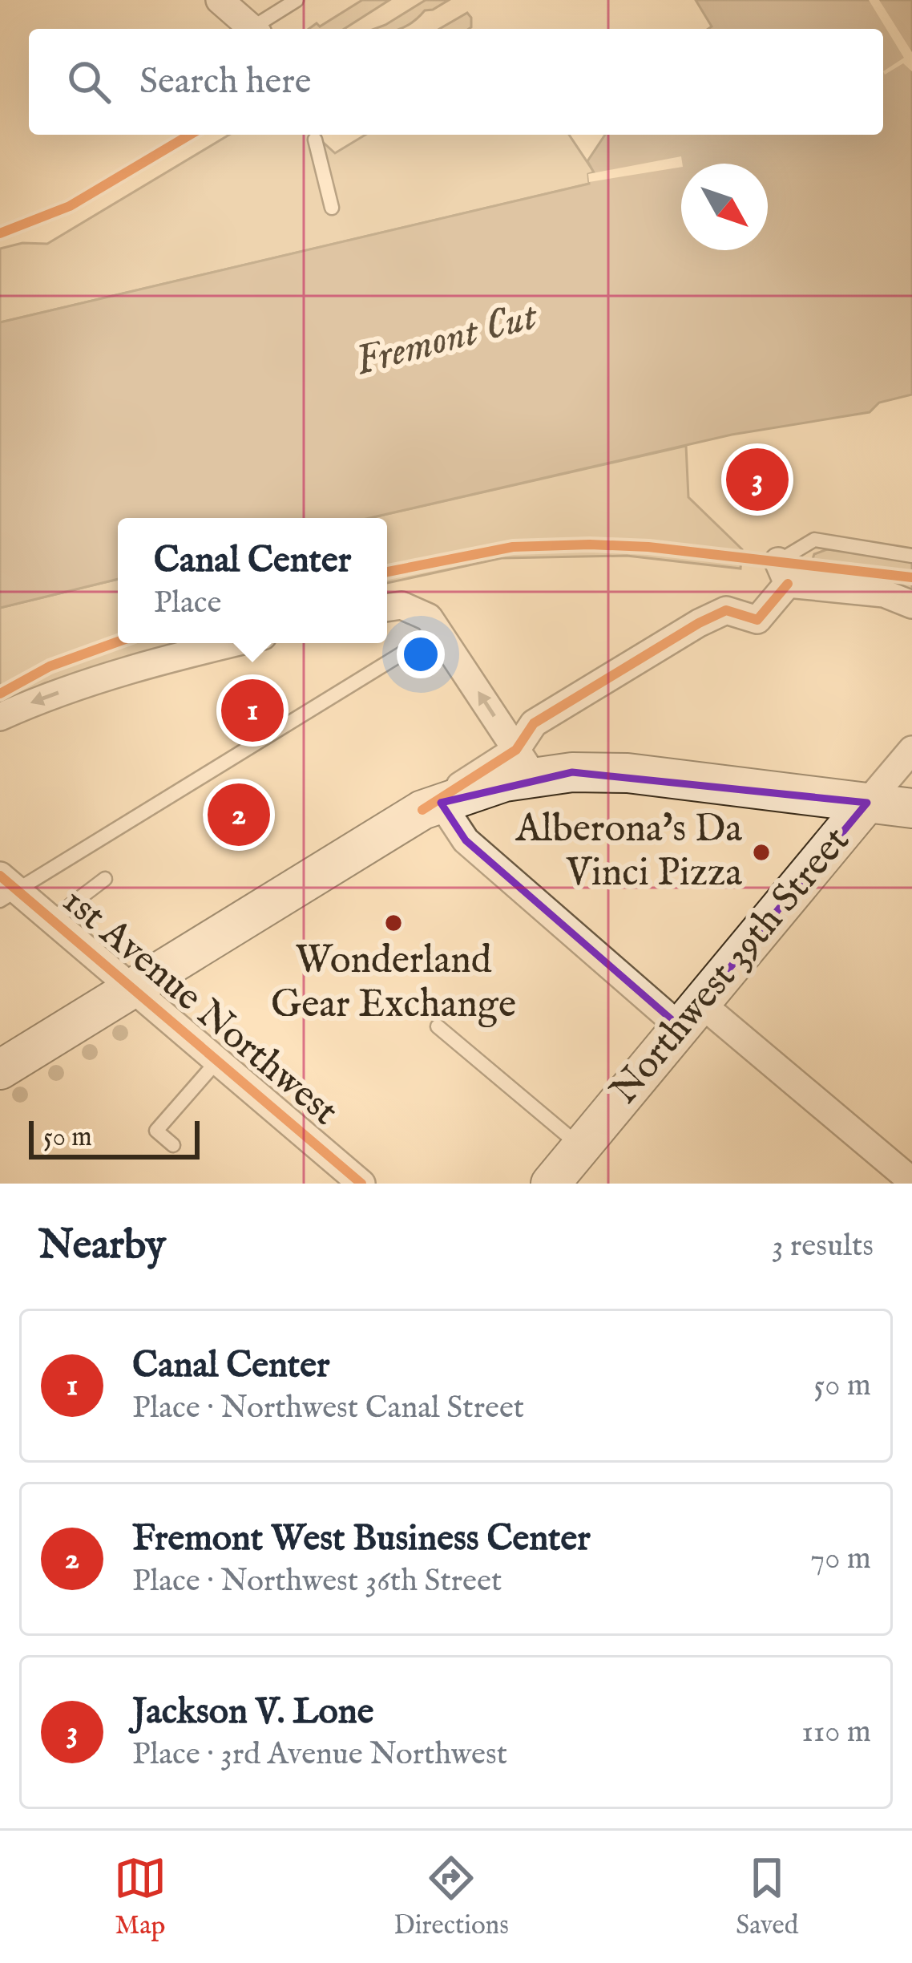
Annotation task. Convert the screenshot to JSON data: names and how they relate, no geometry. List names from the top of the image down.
{
  "streets": {
    "main road": ["Northwest 39th Street"],
    "street": ["1st Avenue Northwest"]
  },
  "water": ["Fremont Cut"],
  "places": ["Alberona's Da Vinci Pizza", "Wonderland Gear Exchange"],
  "scale_bar": "50 m",
  "north": "bottom right",
  "page": {
    "search": "Search here",
    "pins": ["3", "1", "2"],
    "popup": ["Canal Center", "Place"],
    "scale": "50 m",
    "heading": ["Nearby", "3 results"],
    "list": [
      {
        "mark": "1",
        "name": "Canal Center",
        "note": "Place · Northwest Canal Street",
        "value": "50 m"
      },
      {
        "mark": "2",
        "name": "Fremont West Business Center",
        "note": "Place · Northwest 36th Street",
        "value": "70 m"
      },
      {
        "mark": "3",
        "name": "Jackson V. Lone",
        "note": "Place · 3rd Avenue Northwest",
        "value": "110 m"
      }
    ],
    "nav": ["Map", "Directions", "Saved"]
  }
}
